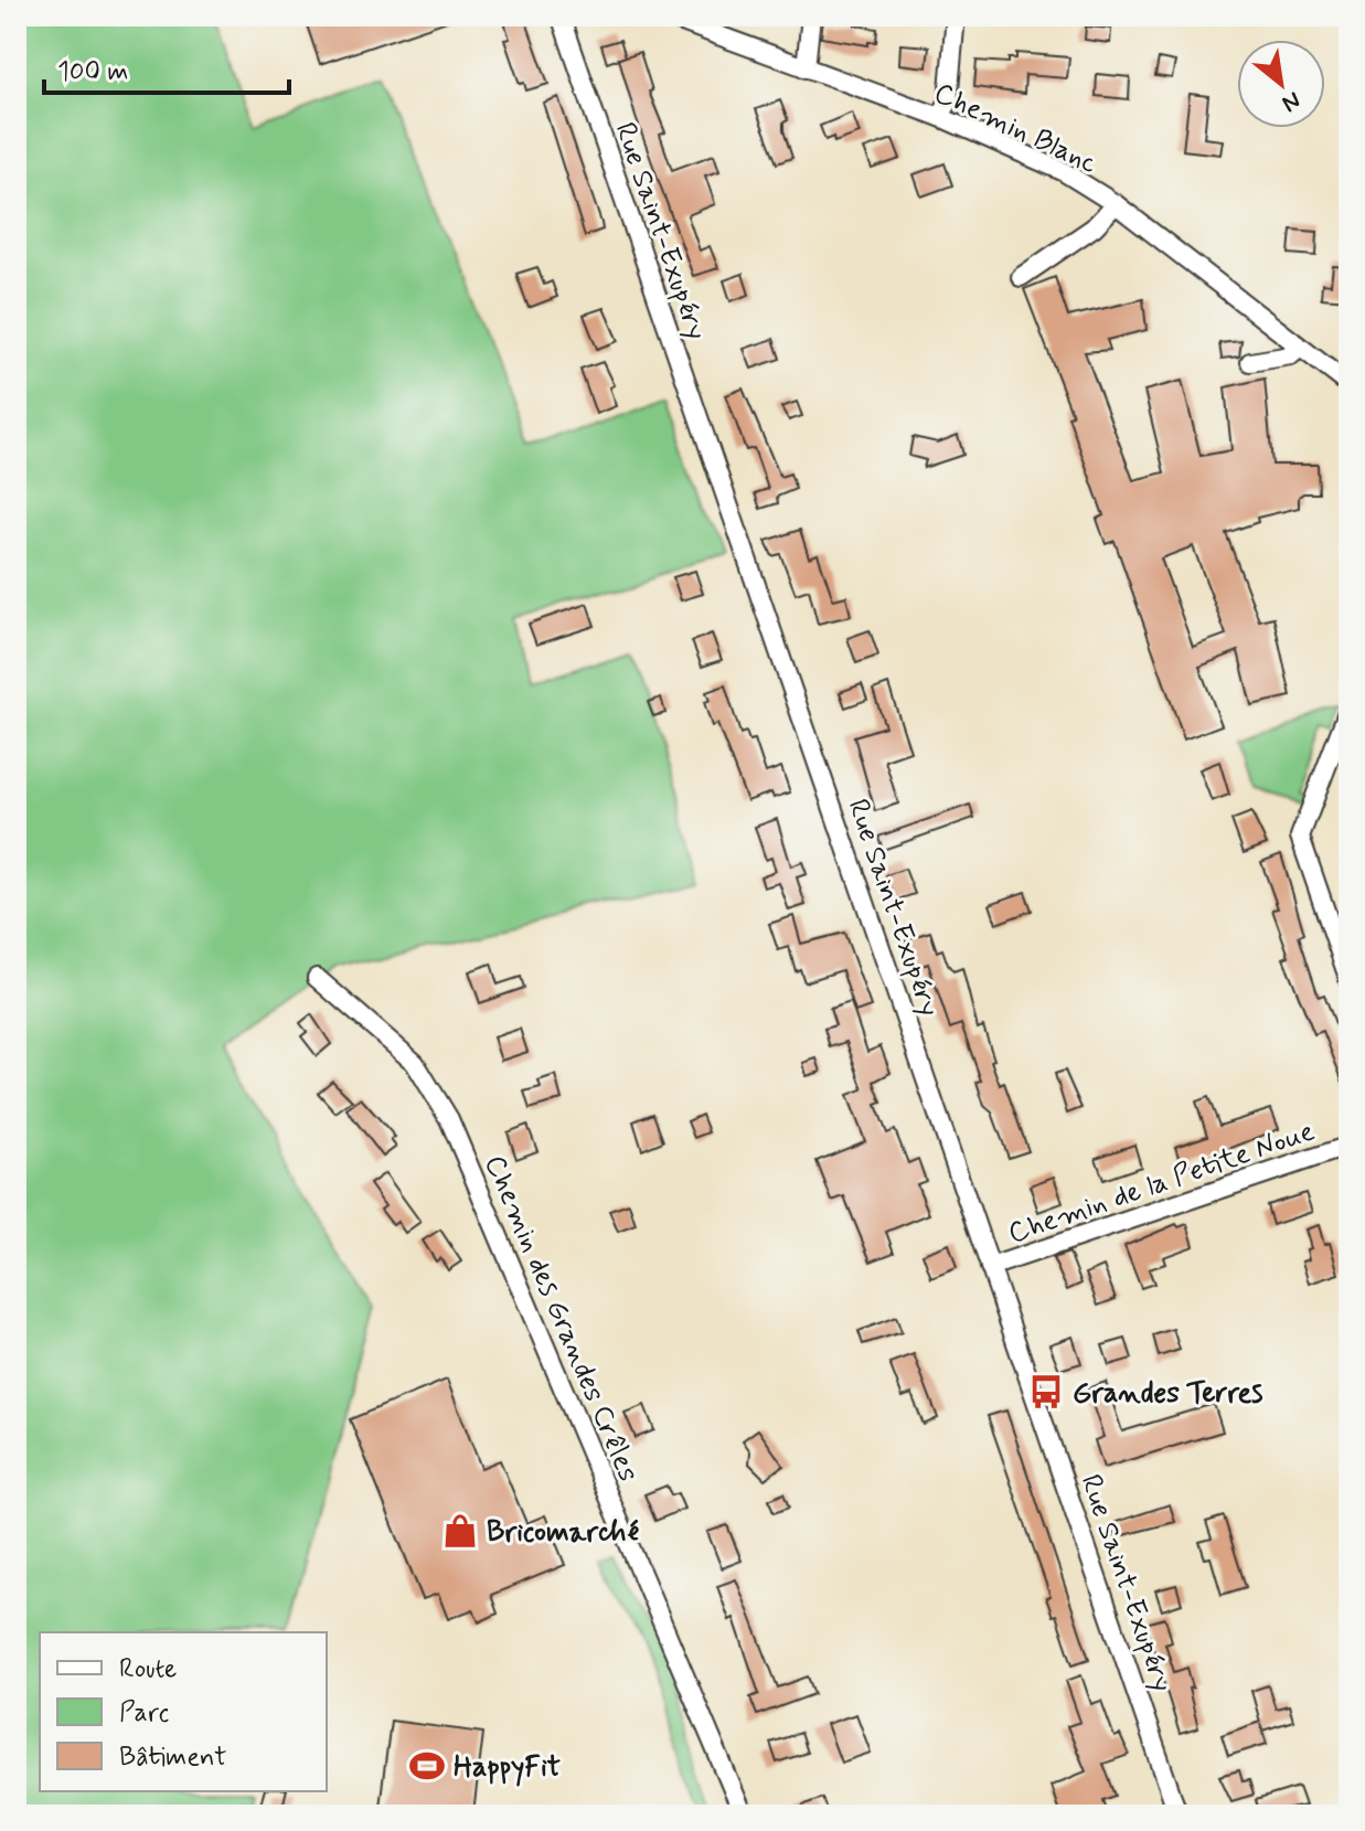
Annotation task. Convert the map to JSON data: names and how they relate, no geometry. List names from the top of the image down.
{
  "streets": {
    "street": [
      "Chemin Blanc",
      "Rue Saint-Exupéry",
      "Chemin de la Petite Noue",
      "Chemin des Grandes Crêles"
    ]
  },
  "crossings": [
    ["Rue Saint-Exupéry", "Chemin de la Petite Noue"]
  ],
  "places": {
    "bus stop": ["Grandes Terres"],
    "shop": ["Bricomarché"],
    "sports": ["HappyFit"]
  },
  "legend": ["Route", "Parc", "Bâtiment"],
  "scale_bar": "100 m",
  "north": "bottom right"
}
